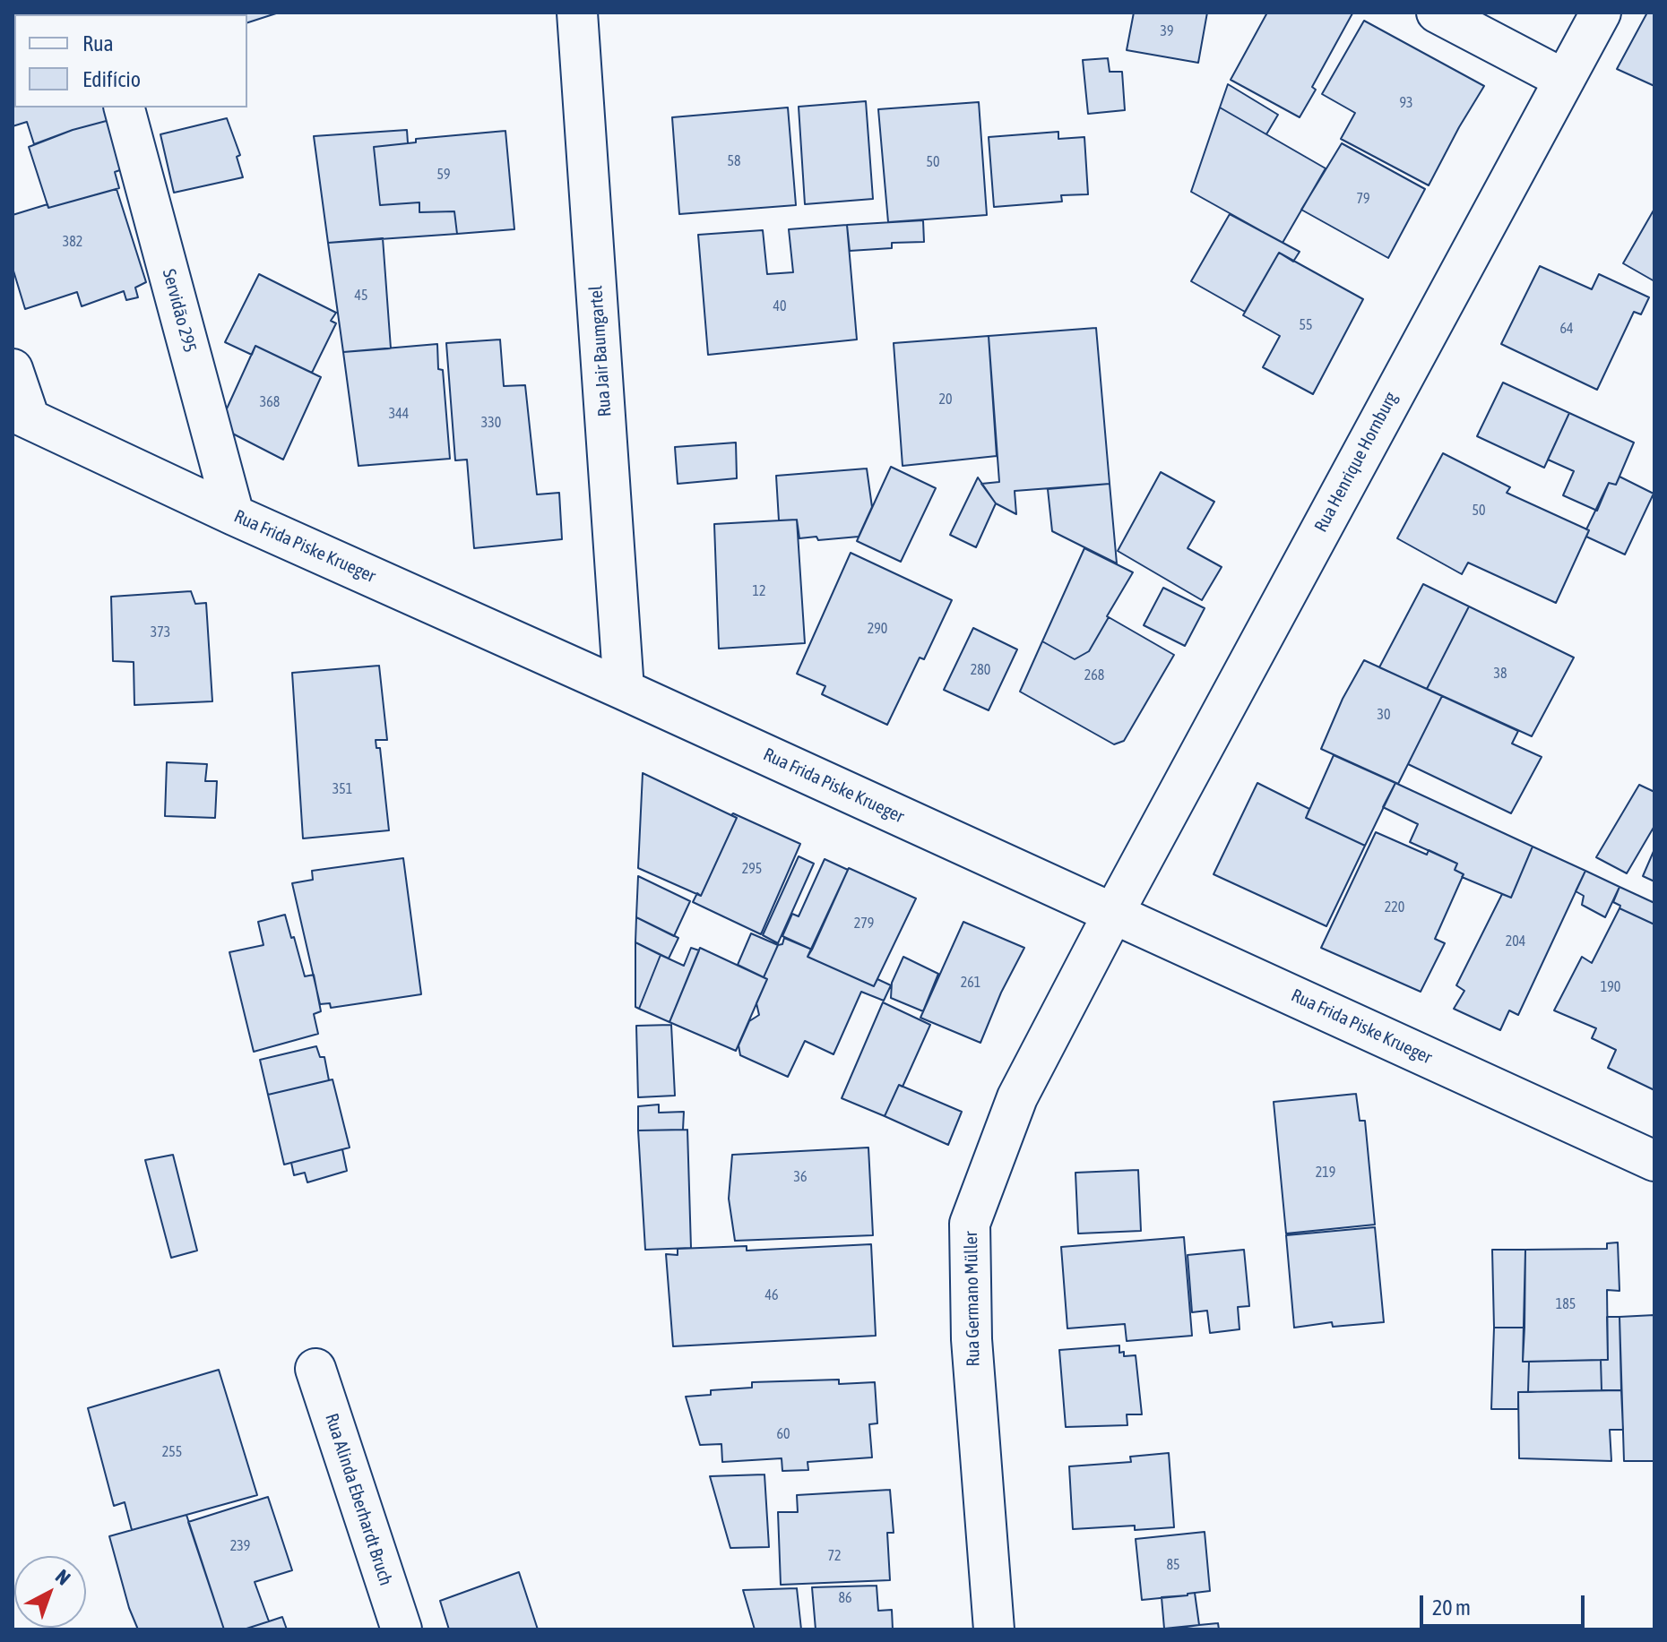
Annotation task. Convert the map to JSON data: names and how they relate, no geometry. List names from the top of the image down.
{
  "streets": {
    "street": [
      "Servidão 295",
      "Rua Jair Baumgartel",
      "Rua Henrique Hornburg",
      "Rua Frida Piske Krueger",
      "Rua Germano Müller",
      "Rua Alinda Eberhardt Bruch"
    ]
  },
  "crossings": [
    ["Servidão 295", "Rua Frida Piske Krueger"],
    ["Rua Jair Baumgartel", "Rua Frida Piske Krueger"],
    ["Rua Henrique Hornburg", "Rua Frida Piske Krueger"],
    ["Rua Henrique Hornburg", "Rua Germano Müller"],
    ["Rua Frida Piske Krueger", "Rua Germano Müller"]
  ],
  "house_numbers": [
    "39",
    "93",
    "58",
    "50",
    "59",
    "79",
    "382",
    "45",
    "40",
    "55",
    "64",
    "20",
    "368",
    "344",
    "330",
    "50",
    "12",
    "290",
    "373",
    "280",
    "38",
    "268",
    "30",
    "351",
    "295",
    "220",
    "279",
    "204",
    "261",
    "190",
    "219",
    "36",
    "46",
    "185",
    "60",
    "255",
    "239",
    "72",
    "85",
    "86"
  ],
  "legend": ["Rua", "Edifício"],
  "scale_bar": "20 m",
  "north": "top right"
}
